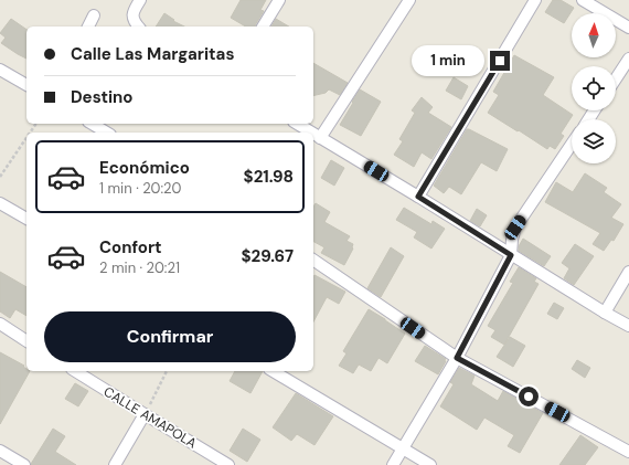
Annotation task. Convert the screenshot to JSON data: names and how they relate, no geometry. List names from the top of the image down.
{
  "streets": {
    "street": ["CALLE AMAPOLA"]
  },
  "north": "top",
  "page": {
    "banner": ["Calle Las Margaritas", "Destino"],
    "bubble": "1 min",
    "list": [
      {
        "name": "Económico",
        "note": "1 min · 20:20",
        "value": "$21.98"
      },
      {
        "name": "Confort",
        "note": "2 min · 20:21",
        "value": "$29.67"
      }
    ],
    "buttons": "Confirmar"
  }
}
